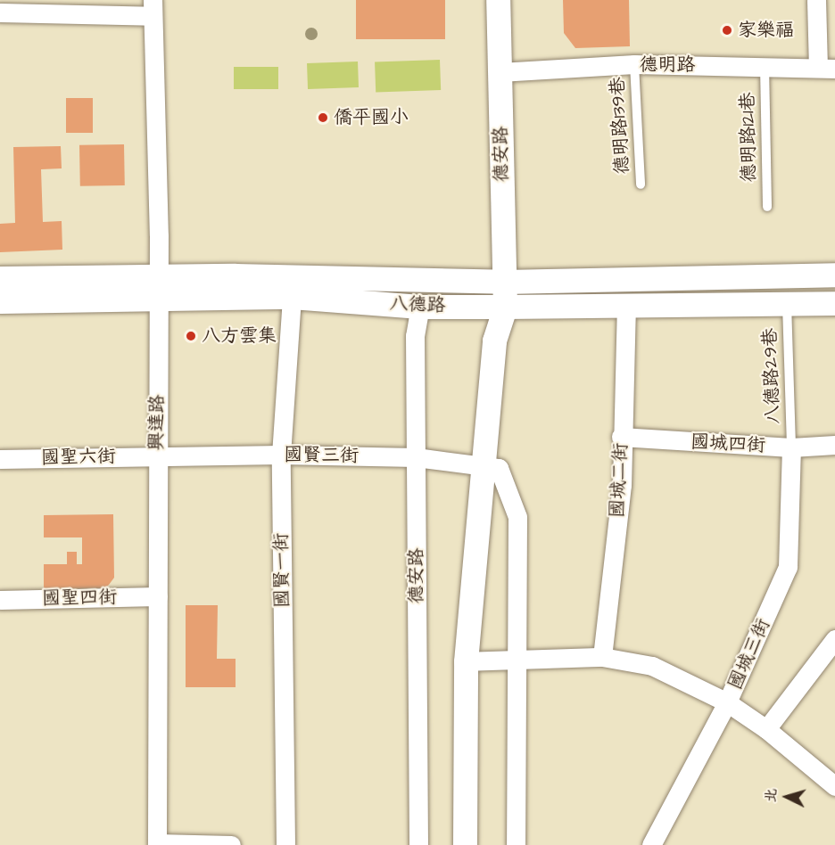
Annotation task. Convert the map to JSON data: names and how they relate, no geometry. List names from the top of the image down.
{
  "streets": {
    "street": [
      "德明路",
      "德安路",
      "八德路",
      "興達路",
      "國城四街",
      "國賢三街",
      "國聖六街",
      "國城二街",
      "國賢一街",
      "國聖四街",
      "國城三街"
    ],
    "lane": ["德明路139巷", "德明路121巷", "八德路29巷"]
  },
  "crossings": [
    ["德明路", "德明路139巷"],
    ["德明路", "德明路121巷"],
    ["德明路", "德安路"],
    ["德安路", "八德路"],
    ["德安路", "國賢三街"],
    ["八德路", "八德路29巷"],
    ["八德路", "興達路"],
    ["八德路", "國城二街"],
    ["八德路", "國賢一街"],
    ["八德路29巷", "國城四街"],
    ["八德路29巷", "國城三街"],
    ["興達路", "國賢三街"],
    ["興達路", "國聖六街"],
    ["興達路", "國聖四街"],
    ["國城四街", "國城二街"],
    ["國城四街", "國城三街"],
    ["國賢三街", "國聖六街"],
    ["國賢三街", "國賢一街"]
  ],
  "places": ["家樂福", "僑平國小", "八方雲集"],
  "north": "left"
}
